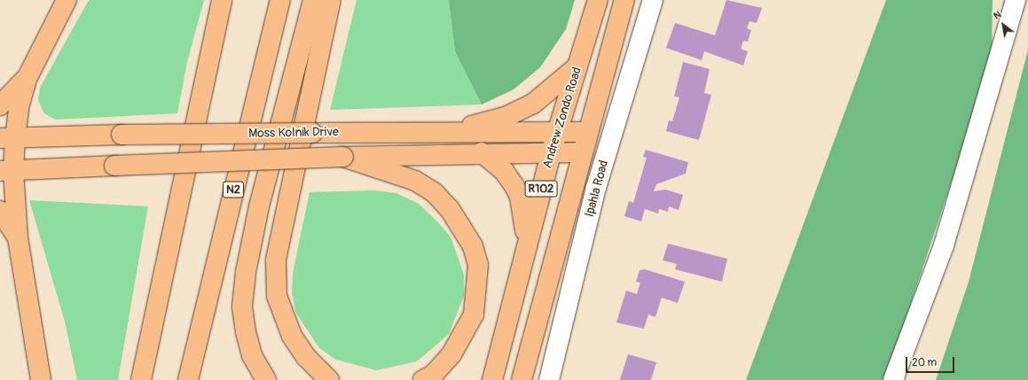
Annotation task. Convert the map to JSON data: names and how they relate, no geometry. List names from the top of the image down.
{
  "streets": {
    "main road": [
      "Andrew Zondo Road",
      "Moss Kolnik Drive",
      "R102",
      "N2"
    ],
    "street": ["Ipahla Road"]
  },
  "crossings": [
    ["Andrew Zondo Road", "Moss Kolnik Drive"],
    ["Moss Kolnik Drive", "R102"]
  ],
  "scale_bar": "20 m",
  "north": "top left"
}
